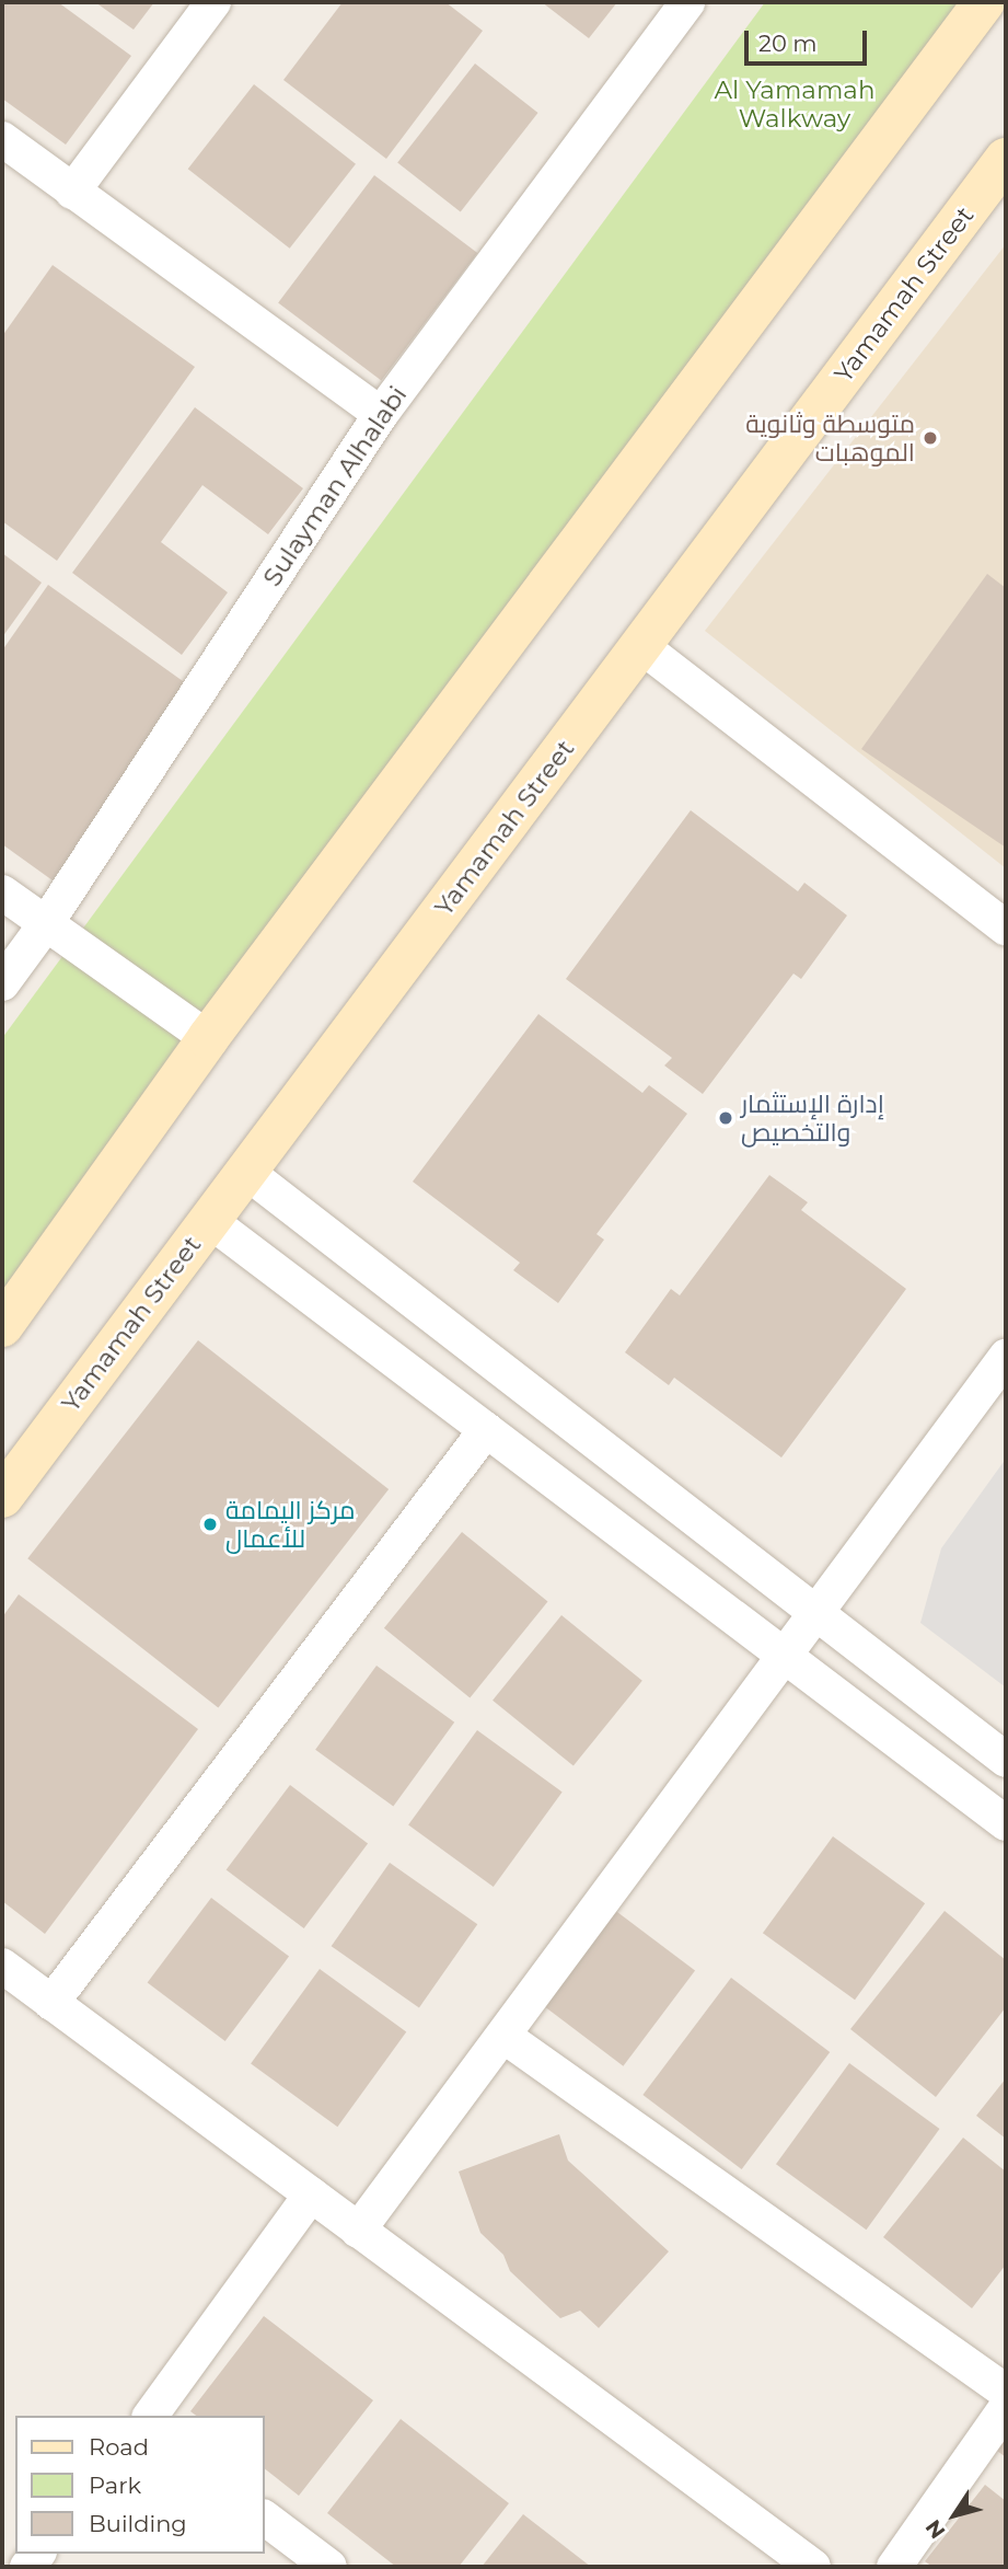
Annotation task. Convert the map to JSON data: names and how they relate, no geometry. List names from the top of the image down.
{
  "streets": {
    "main road": ["Yamamah Street"],
    "street": ["Sulayman Alhalabi"]
  },
  "parks": ["Al Yamamah Walkway"],
  "places": ["متوسطة وثانوية الموهبات", "إدارة الإستثمار والتخصيص", "مركز اليمامة للأعمال"],
  "legend": ["Road", "Park", "Building"],
  "scale_bar": "20 m",
  "north": "bottom left"
}
